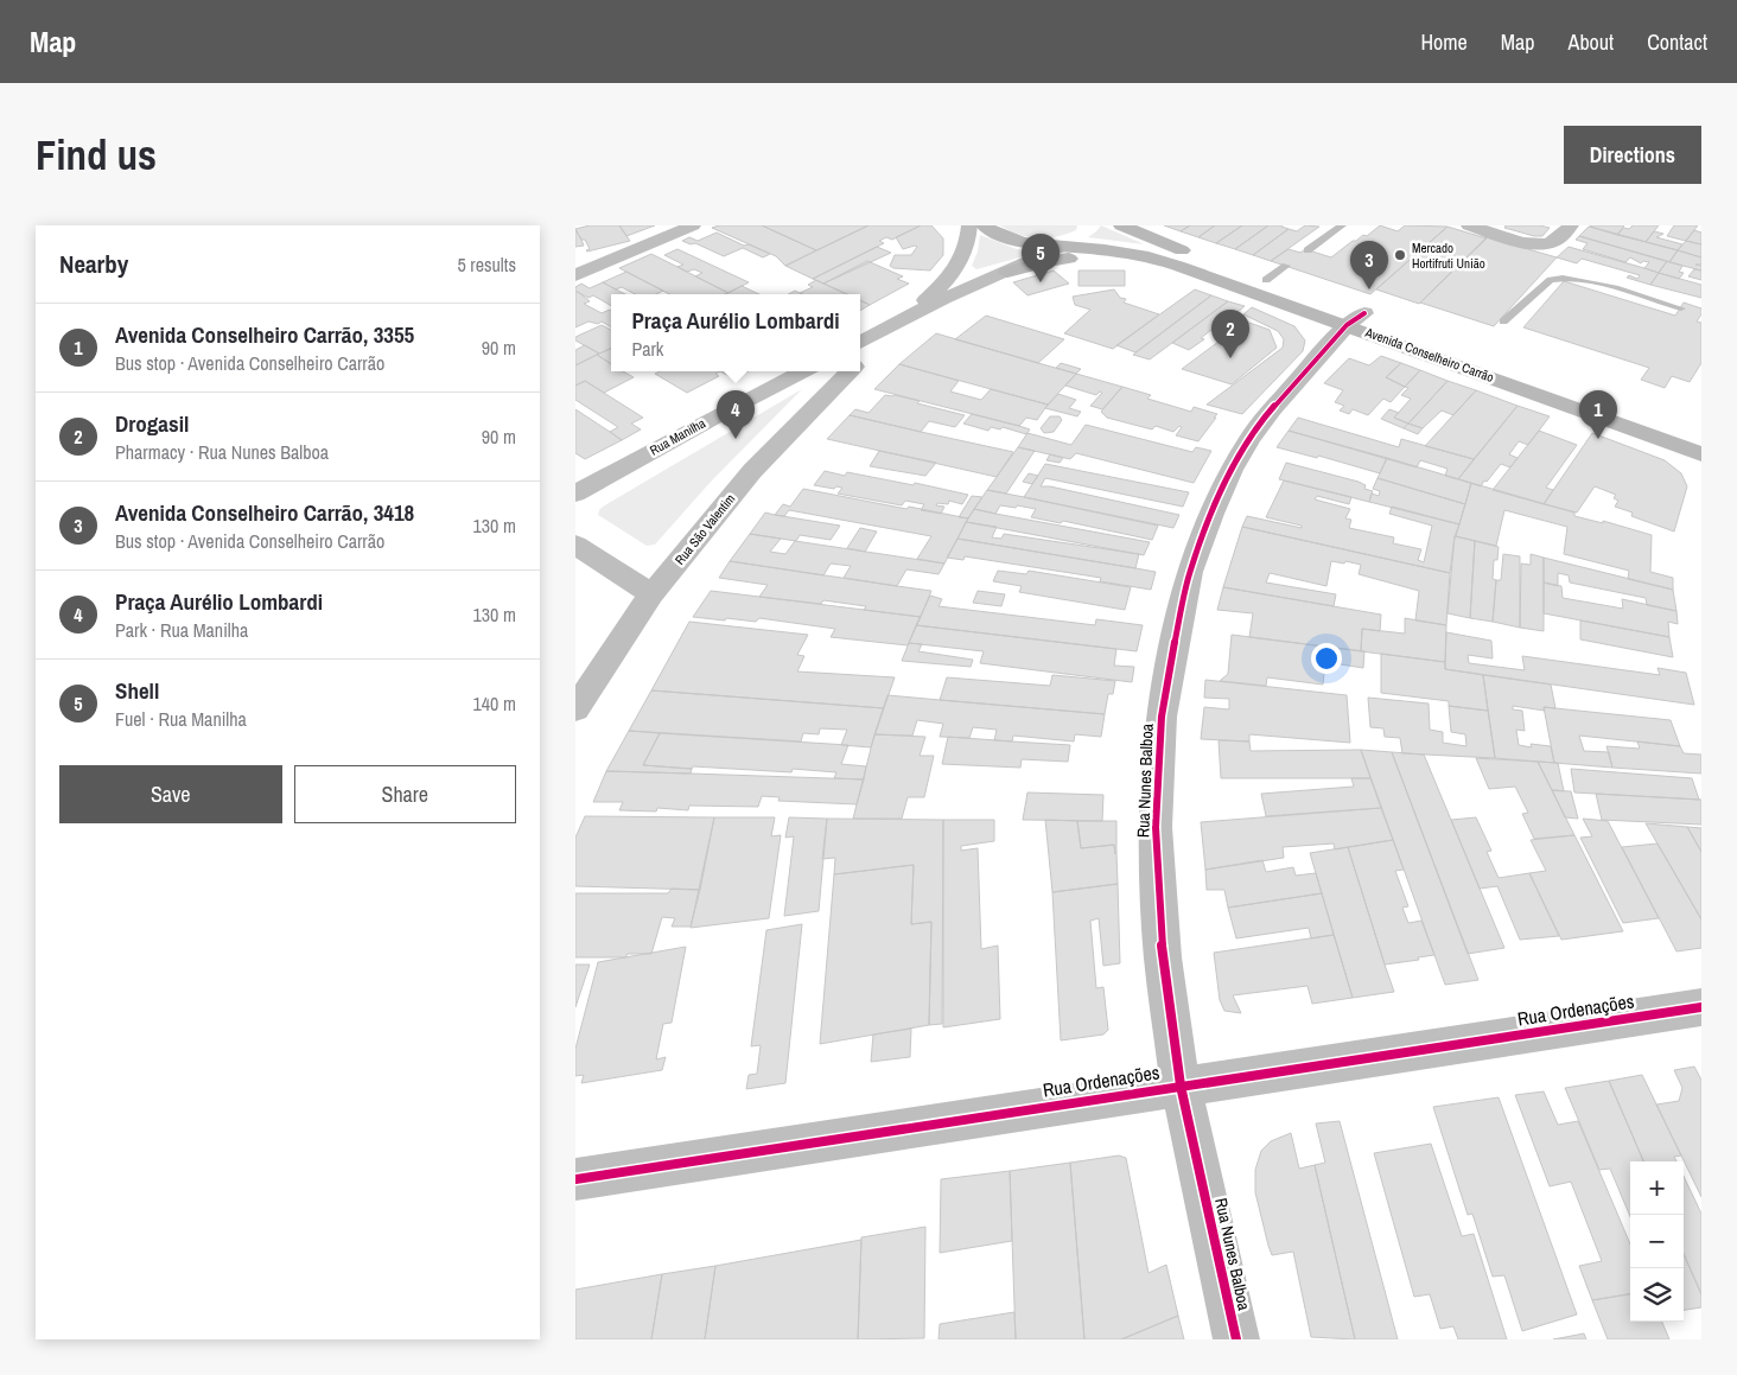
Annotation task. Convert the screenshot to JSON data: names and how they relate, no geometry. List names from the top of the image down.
{
  "streets": {
    "main road": ["Avenida Conselheiro Carrão"],
    "street": [
      "Rua Manilha",
      "Rua São Valentim",
      "Rua Nunes Balboa",
      "Rua Ordenações"
    ]
  },
  "crossings": [
    ["Avenida Conselheiro Carrão", "Rua Nunes Balboa"],
    ["Rua Nunes Balboa", "Rua Ordenações"]
  ],
  "places": ["Mercado Hortifruti União"],
  "page": {
    "header": "Map",
    "nav": [
      "Home",
      "Map",
      "About",
      "Contact"
    ],
    "buttons": [
      "Directions",
      ["Save", "Share"]
    ],
    "title": "Find us",
    "heading": ["Nearby", "5 results"],
    "pins": [
      "5",
      "3",
      "2",
      "1",
      "4"
    ],
    "popup": ["Praça Aurélio Lombardi", "Park"],
    "list": [
      {
        "mark": "1",
        "name": "Avenida Conselheiro Carrão, 3355",
        "note": "Bus stop · Avenida Conselheiro Carrão",
        "value": "90 m"
      },
      {
        "mark": "2",
        "name": "Drogasil",
        "note": "Pharmacy · Rua Nunes Balboa",
        "value": "90 m"
      },
      {
        "mark": "3",
        "name": "Avenida Conselheiro Carrão, 3418",
        "note": "Bus stop · Avenida Conselheiro Carrão",
        "value": "130 m"
      },
      {
        "mark": "4",
        "name": "Praça Aurélio Lombardi",
        "note": "Park · Rua Manilha",
        "value": "130 m"
      },
      {
        "mark": "5",
        "name": "Shell",
        "note": "Fuel · Rua Manilha",
        "value": "140 m"
      }
    ],
    "map_buttons": ["+", "−"]
  }
}
